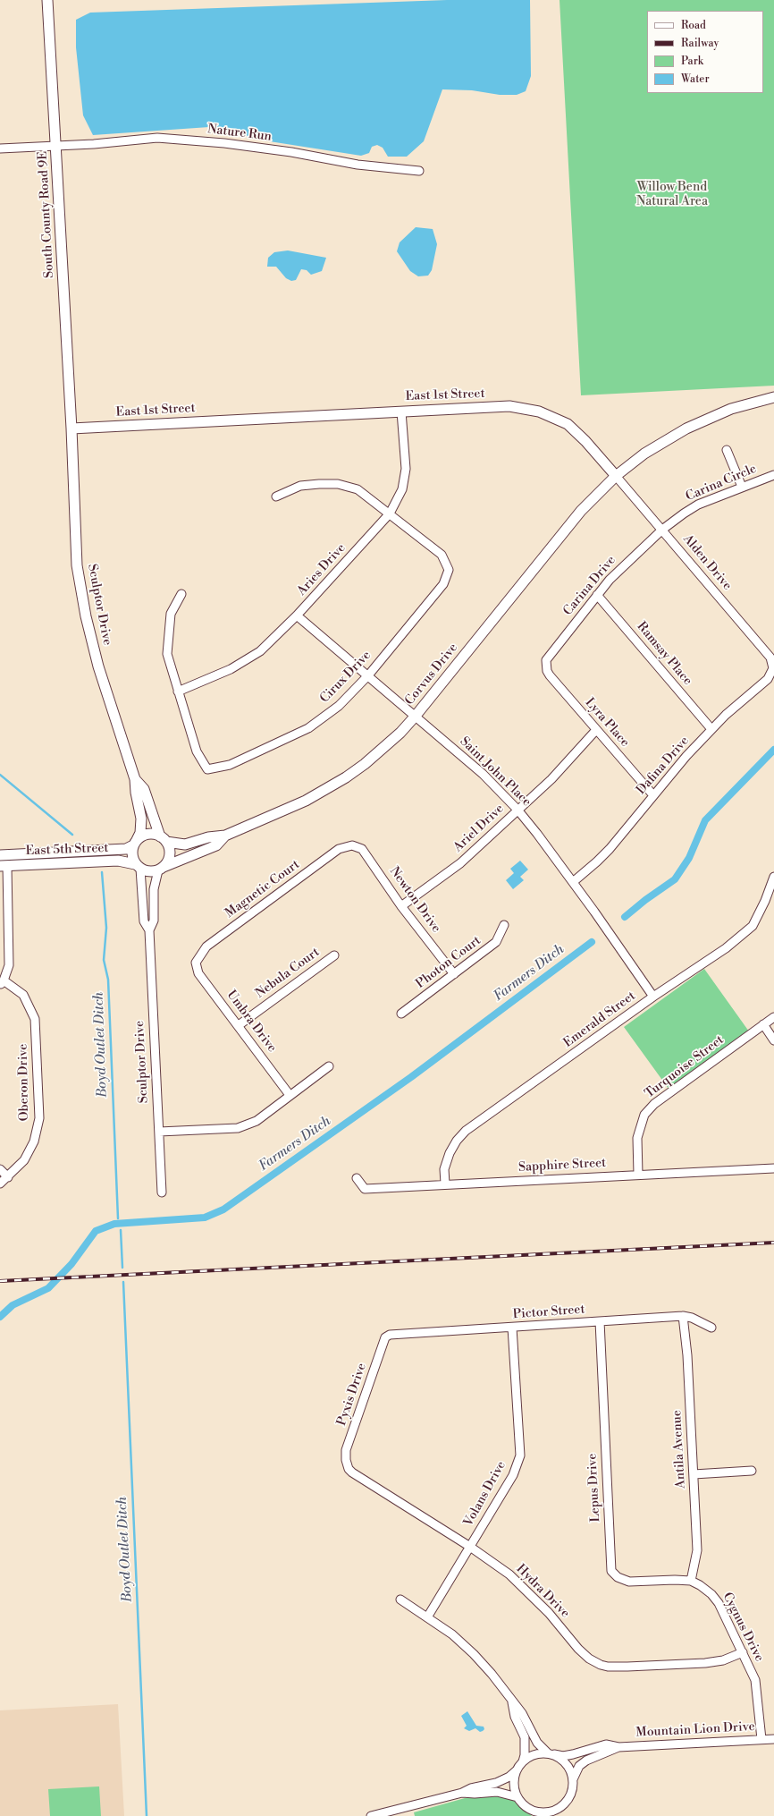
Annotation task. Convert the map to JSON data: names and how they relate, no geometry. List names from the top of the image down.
{
  "streets": {
    "street": [
      "Nature Run",
      "South County Road 9E",
      "East 1st Street",
      "Carina Circle",
      "Alden Drive",
      "Aries Drive",
      "Carina Drive",
      "Sculptor Drive",
      "Ramsay Place",
      "Corvus Drive",
      "Cirux Drive",
      "Lyra Place",
      "Dafina Drive",
      "Saint John Place",
      "Ariel Drive",
      "East 5th Street",
      "Magnetic Court",
      "Newton Drive",
      "Photon Court",
      "Nebula Court",
      "Emerald Street",
      "Umbra Drive",
      "Turquoise Street",
      "Oberon Drive",
      "Sapphire Street",
      "Pictor Street",
      "Pyxis Drive",
      "Antila Avenue",
      "Lepus Drive",
      "Volans Drive",
      "Hydra Drive",
      "Cygnus Drive",
      "Mountain Lion Drive"
    ]
  },
  "crossings": [
    ["Nature Run", "South County Road 9E"],
    ["South County Road 9E", "East 1st Street"],
    ["South County Road 9E", "Sculptor Drive"],
    ["East 1st Street", "Alden Drive"],
    ["East 1st Street", "Aries Drive"],
    ["East 1st Street", "Sculptor Drive"],
    ["East 1st Street", "Corvus Drive"],
    ["Carina Circle", "Alden Drive"],
    ["Carina Circle", "Carina Drive"],
    ["Alden Drive", "Carina Drive"],
    ["Alden Drive", "Corvus Drive"],
    ["Alden Drive", "Dafina Drive"],
    ["Aries Drive", "Cirux Drive"],
    ["Aries Drive", "Saint John Place"],
    ["Carina Drive", "Ramsay Place"],
    ["Carina Drive", "Lyra Place"],
    ["Sculptor Drive", "Corvus Drive"],
    ["Sculptor Drive", "East 5th Street"],
    ["Ramsay Place", "Dafina Drive"],
    ["Corvus Drive", "Saint John Place"],
    ["Corvus Drive", "East 5th Street"],
    ["Cirux Drive", "Saint John Place"],
    ["Lyra Place", "Dafina Drive"],
    ["Lyra Place", "Ariel Drive"],
    ["Dafina Drive", "Saint John Place"],
    ["Saint John Place", "Ariel Drive"],
    ["Saint John Place", "Emerald Street"],
    ["Ariel Drive", "Newton Drive"],
    ["Magnetic Court", "Newton Drive"],
    ["Magnetic Court", "Umbra Drive"],
    ["Newton Drive", "Photon Court"],
    ["Nebula Court", "Umbra Drive"],
    ["Emerald Street", "Sapphire Street"],
    ["Turquoise Street", "Sapphire Street"],
    ["Pictor Street", "Pyxis Drive"],
    ["Pictor Street", "Antila Avenue"],
    ["Pictor Street", "Lepus Drive"],
    ["Pictor Street", "Volans Drive"],
    ["Pyxis Drive", "Hydra Drive"],
    ["Antila Avenue", "Lepus Drive"],
    ["Antila Avenue", "Cygnus Drive"],
    ["Lepus Drive", "Cygnus Drive"],
    ["Volans Drive", "Hydra Drive"],
    ["Hydra Drive", "Cygnus Drive"],
    ["Cygnus Drive", "Mountain Lion Drive"]
  ],
  "water": ["Farmers Ditch", "Boyd Outlet Ditch"],
  "parks": ["Willow Bend Natural Area"],
  "legend": [
    "Road",
    "Railway",
    "Park",
    "Water"
  ]
}
